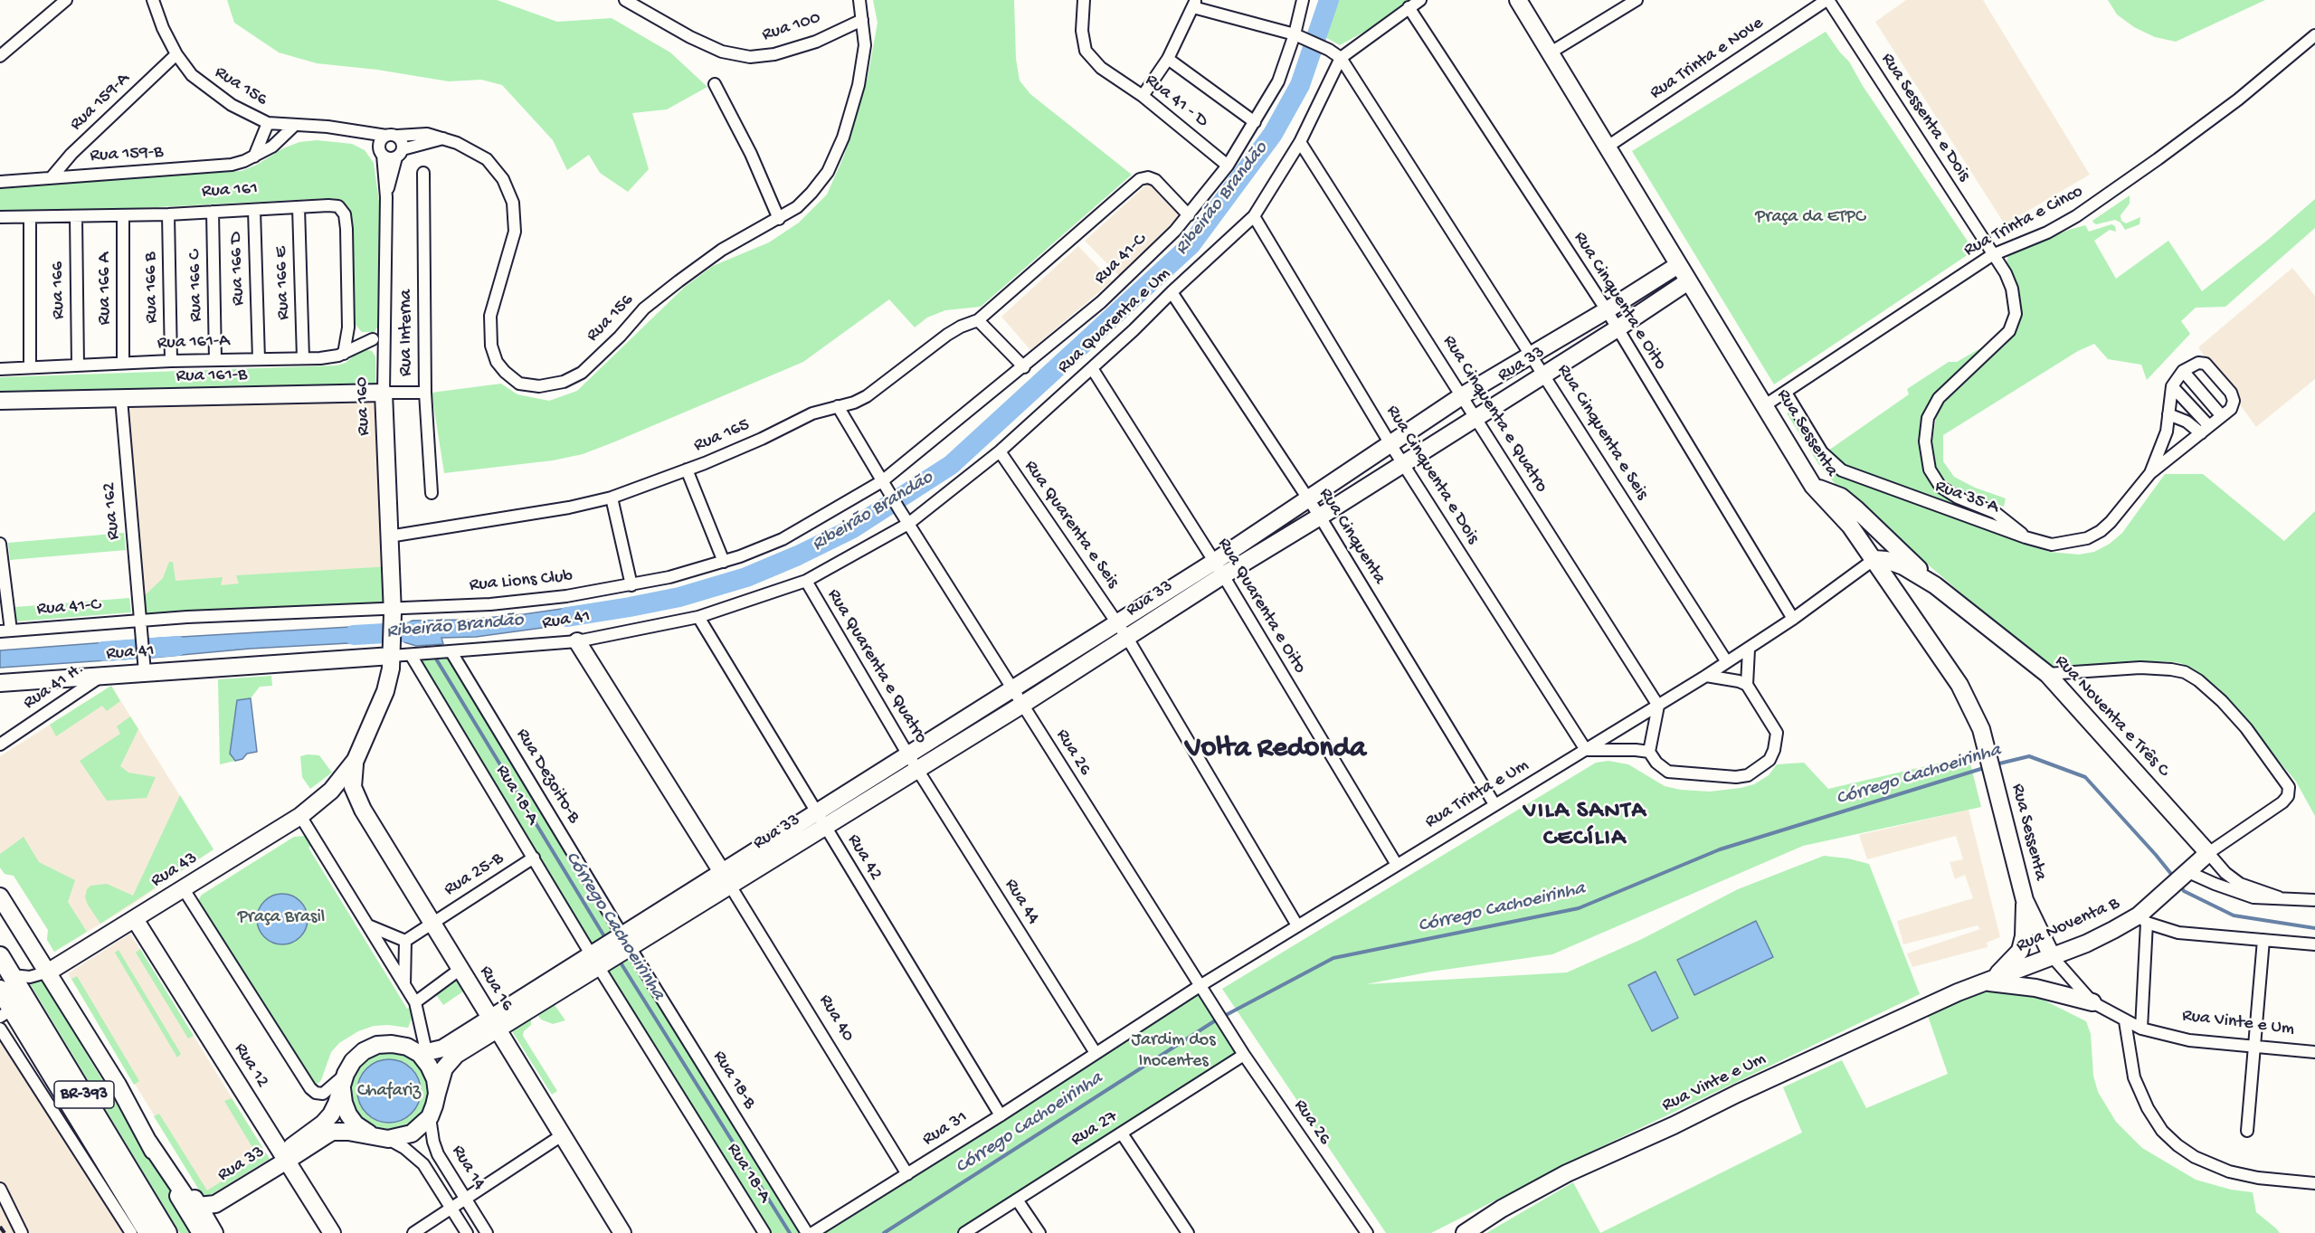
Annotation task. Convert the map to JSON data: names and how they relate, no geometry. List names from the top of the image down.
{
  "streets": {
    "main road": ["BR-393"],
    "street": [
      "Rua 100",
      "Rua Trinta e Nove",
      "Rua 156",
      "Rua 41 - D",
      "Rua 159-A",
      "Rua Sessenta e Dois",
      "Rua 159-B",
      "Rua 161",
      "Rua Trinta e Cinco",
      "Rua 41-C",
      "Rua 166 D",
      "Rua 166 E",
      "Rua 166 C",
      "Rua 166 B",
      "Rua 166 A",
      "Rua 166",
      "Rua Cinquenta e Oito",
      "Rua Quarenta e Um",
      "Rua Interna",
      "Rua 161-A",
      "Rua 33",
      "Rua 161-B",
      "Rua 160",
      "Rua Cinquenta e Quatro",
      "Rua Cinquenta e Seis",
      "Rua Sessenta",
      "Rua 165",
      "Rua Cinquenta e Dois",
      "Rua 35 A",
      "Rua 162",
      "Rua Quarenta e Seis",
      "Rua Cinquenta",
      "Rua Lions Club",
      "Rua Quarenta e Oito",
      "Rua 41",
      "Rua Quarenta e Quatro",
      "Rua 41 H.",
      "Rua Noventa e Três C",
      "Rua 26",
      "Rua Dezoito-B",
      "Rua Trinta e Um",
      "Rua 18-A",
      "Rua 42",
      "Rua 43",
      "Rua 25-B",
      "Rua 44",
      "Rua Noventa B",
      "Rua 16",
      "Rua 40",
      "Rua Vinte e Um",
      "Rua 12",
      "Rua 18-B",
      "Rua 31",
      "Rua 27",
      "Rua 14"
    ]
  },
  "crossings": [
    ["Rua 100", "Rua 156"],
    ["Rua Trinta e Nove", "Rua Sessenta e Dois"],
    ["Rua Trinta e Nove", "Rua Sessenta"],
    ["Rua 156", "Rua 159-A"],
    ["Rua 156", "Rua 159-B"],
    ["Rua 156", "Rua 160"],
    ["Rua 41 - D", "Rua 41-C"],
    ["Rua 159-A", "Rua 159-B"],
    ["Rua Sessenta e Dois", "Rua Trinta e Cinco"],
    ["Rua Sessenta e Dois", "Rua 35 A"],
    ["Rua 161", "Rua 166 D"],
    ["Rua 161", "Rua 166 E"],
    ["Rua 161", "Rua 166 C"],
    ["Rua 161", "Rua 166 B"],
    ["Rua 161", "Rua 166 A"],
    ["Rua 161", "Rua 166"],
    ["Rua 161", "Rua 161-A"],
    ["Rua Trinta e Cinco", "Rua Sessenta"],
    ["Rua Trinta e Cinco", "Rua 35 A"],
    ["Rua 41-C", "Rua 165"],
    ["Rua 41-C", "Rua 162"],
    ["Rua 41-C", "Rua Lions Club"],
    ["Rua 41-C", "Rua 26"],
    ["Rua 166 D", "Rua 161-A"],
    ["Rua 166 E", "Rua 161-A"],
    ["Rua 166 C", "Rua 161-A"],
    ["Rua 166 B", "Rua 161-A"],
    ["Rua 166 A", "Rua 161-A"],
    ["Rua 166", "Rua 161-A"],
    ["Rua Cinquenta e Oito", "Rua 33"],
    ["Rua Cinquenta e Oito", "Rua Trinta e Um"],
    ["Rua Quarenta e Um", "Rua Cinquenta e Quatro"],
    ["Rua Quarenta e Um", "Rua Cinquenta e Seis"],
    ["Rua Quarenta e Um", "Rua Cinquenta e Dois"],
    ["Rua Quarenta e Um", "Rua Quarenta e Seis"],
    ["Rua Quarenta e Um", "Rua Cinquenta"],
    ["Rua Quarenta e Um", "Rua Quarenta e Oito"],
    ["Rua Quarenta e Um", "Rua 41"],
    ["Rua Quarenta e Um", "Rua 26"],
    ["Rua Interna", "Rua 161-B"],
    ["Rua 161-A", "Rua 160"],
    ["Rua 33", "Rua Cinquenta e Quatro"],
    ["Rua 33", "Rua Cinquenta e Seis"],
    ["Rua 33", "Rua Sessenta"],
    ["Rua 33", "Rua Cinquenta e Dois"],
    ["Rua 33", "Rua Quarenta e Seis"],
    ["Rua 33", "Rua Cinquenta"],
    ["Rua 33", "Rua Quarenta e Oito"],
    ["Rua 33", "Rua Quarenta e Quatro"],
    ["Rua 33", "Rua 26"],
    ["Rua 33", "Rua Dezoito-B"],
    ["Rua 33", "Rua 18-A"],
    ["Rua 33", "Rua 42"],
    ["Rua 33", "Rua 44"],
    ["Rua 33", "Rua 40"],
    ["Rua 33", "Rua 12"],
    ["Rua 33", "Rua 18-B"],
    ["Rua 33", "Rua 14"],
    ["Rua 161-B", "Rua 160"],
    ["Rua 161-B", "Rua 162"],
    ["Rua 160", "Rua 165"],
    ["Rua 160", "Rua Lions Club"],
    ["Rua Cinquenta e Quatro", "Rua Trinta e Um"],
    ["Rua Cinquenta e Seis", "Rua Trinta e Um"],
    ["Rua Sessenta", "Rua Noventa e Três C"],
    ["Rua Sessenta", "Rua Trinta e Um"],
    ["Rua Sessenta", "Rua Vinte e Um"],
    ["Rua 165", "Rua 26"],
    ["Rua Cinquenta e Dois", "Rua Trinta e Um"],
    ["Rua 162", "Rua Lions Club"],
    ["Rua 162", "Rua 41"],
    ["Rua Quarenta e Seis", "Rua Trinta e Um"],
    ["Rua Cinquenta", "Rua Trinta e Um"],
    ["Rua Lions Club", "Rua 26"],
    ["Rua Quarenta e Oito", "Rua Trinta e Um"],
    ["Rua 41", "Rua Quarenta e Quatro"],
    ["Rua 41", "Rua 41 H."],
    ["Rua 41", "Rua 26"],
    ["Rua 41", "Rua Dezoito-B"],
    ["Rua 41", "Rua 18-A"],
    ["Rua 41", "Rua 42"],
    ["Rua 41", "Rua 43"],
    ["Rua 41", "Rua 40"],
    ["Rua Quarenta e Quatro", "Rua 44"],
    ["Rua Noventa e Três C", "Rua Trinta e Um"],
    ["Rua Noventa e Três C", "Rua Noventa B"],
    ["Rua 26", "Rua Trinta e Um"],
    ["Rua 26", "Rua 27"],
    ["Rua Dezoito-B", "Rua 18-B"],
    ["Rua Trinta e Um", "Rua 44"],
    ["Rua Trinta e Um", "Rua 31"],
    ["Rua 18-A", "Rua 25-B"],
    ["Rua 42", "Rua 31"],
    ["Rua 43", "Rua 16"],
    ["Rua 43", "Rua 12"],
    ["Rua 25-B", "Rua 16"],
    ["Rua 44", "Rua 31"],
    ["Rua Noventa B", "Rua Vinte e Um"],
    ["Rua 40", "Rua 31"]
  ],
  "districts": ["Volta Redonda", "VILA SANTA CECÍLIA"],
  "water": ["Ribeirão Brandão", "Córrego Cachoeirinha"],
  "parks": [
    "Praça da ETPC",
    "Praça Brasil",
    "Jardim dos Inocentes",
    "Chafariz"
  ]
}
